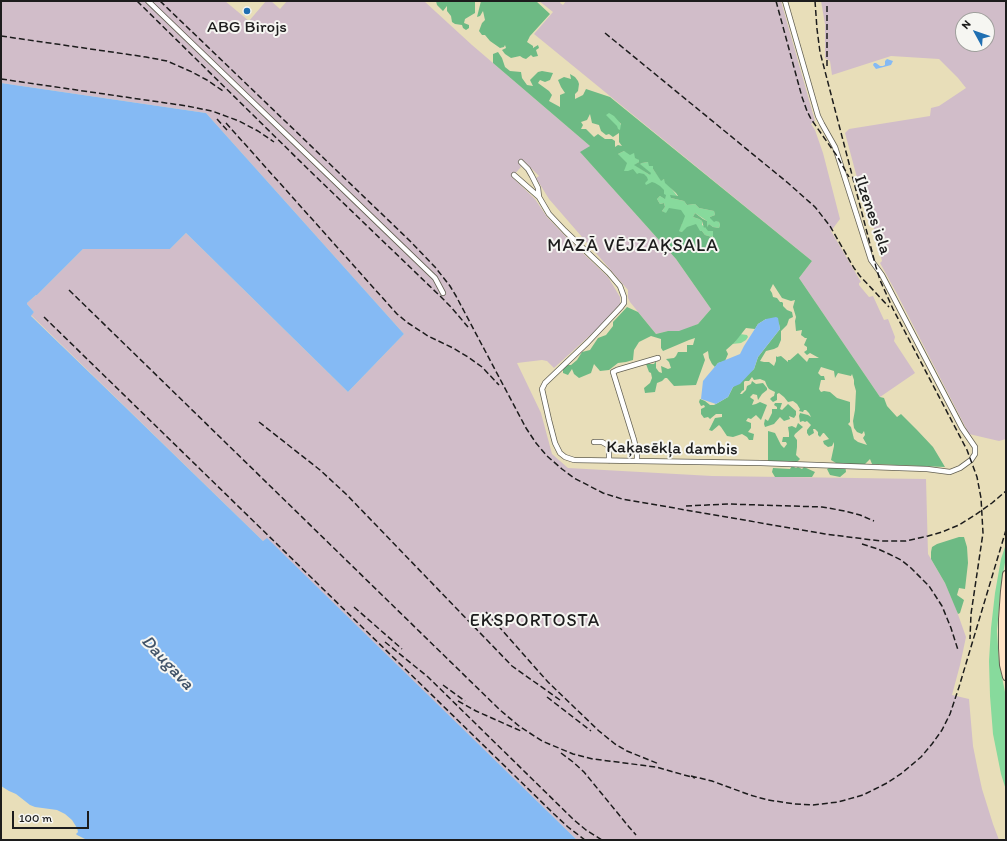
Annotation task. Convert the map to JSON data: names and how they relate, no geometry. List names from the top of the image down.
{
  "streets": {
    "street": ["Ilzenes iela", "Kaķasēkļa dambis"]
  },
  "crossings": [
    ["Ilzenes iela", "Kaķasēkļa dambis"]
  ],
  "districts": ["MAZĀ VĒJZAĶSALA", "EKSPORTOSTA"],
  "water": ["Daugava"],
  "places": ["ABG Birojs"],
  "scale_bar": "100 m",
  "north": "top left"
}
